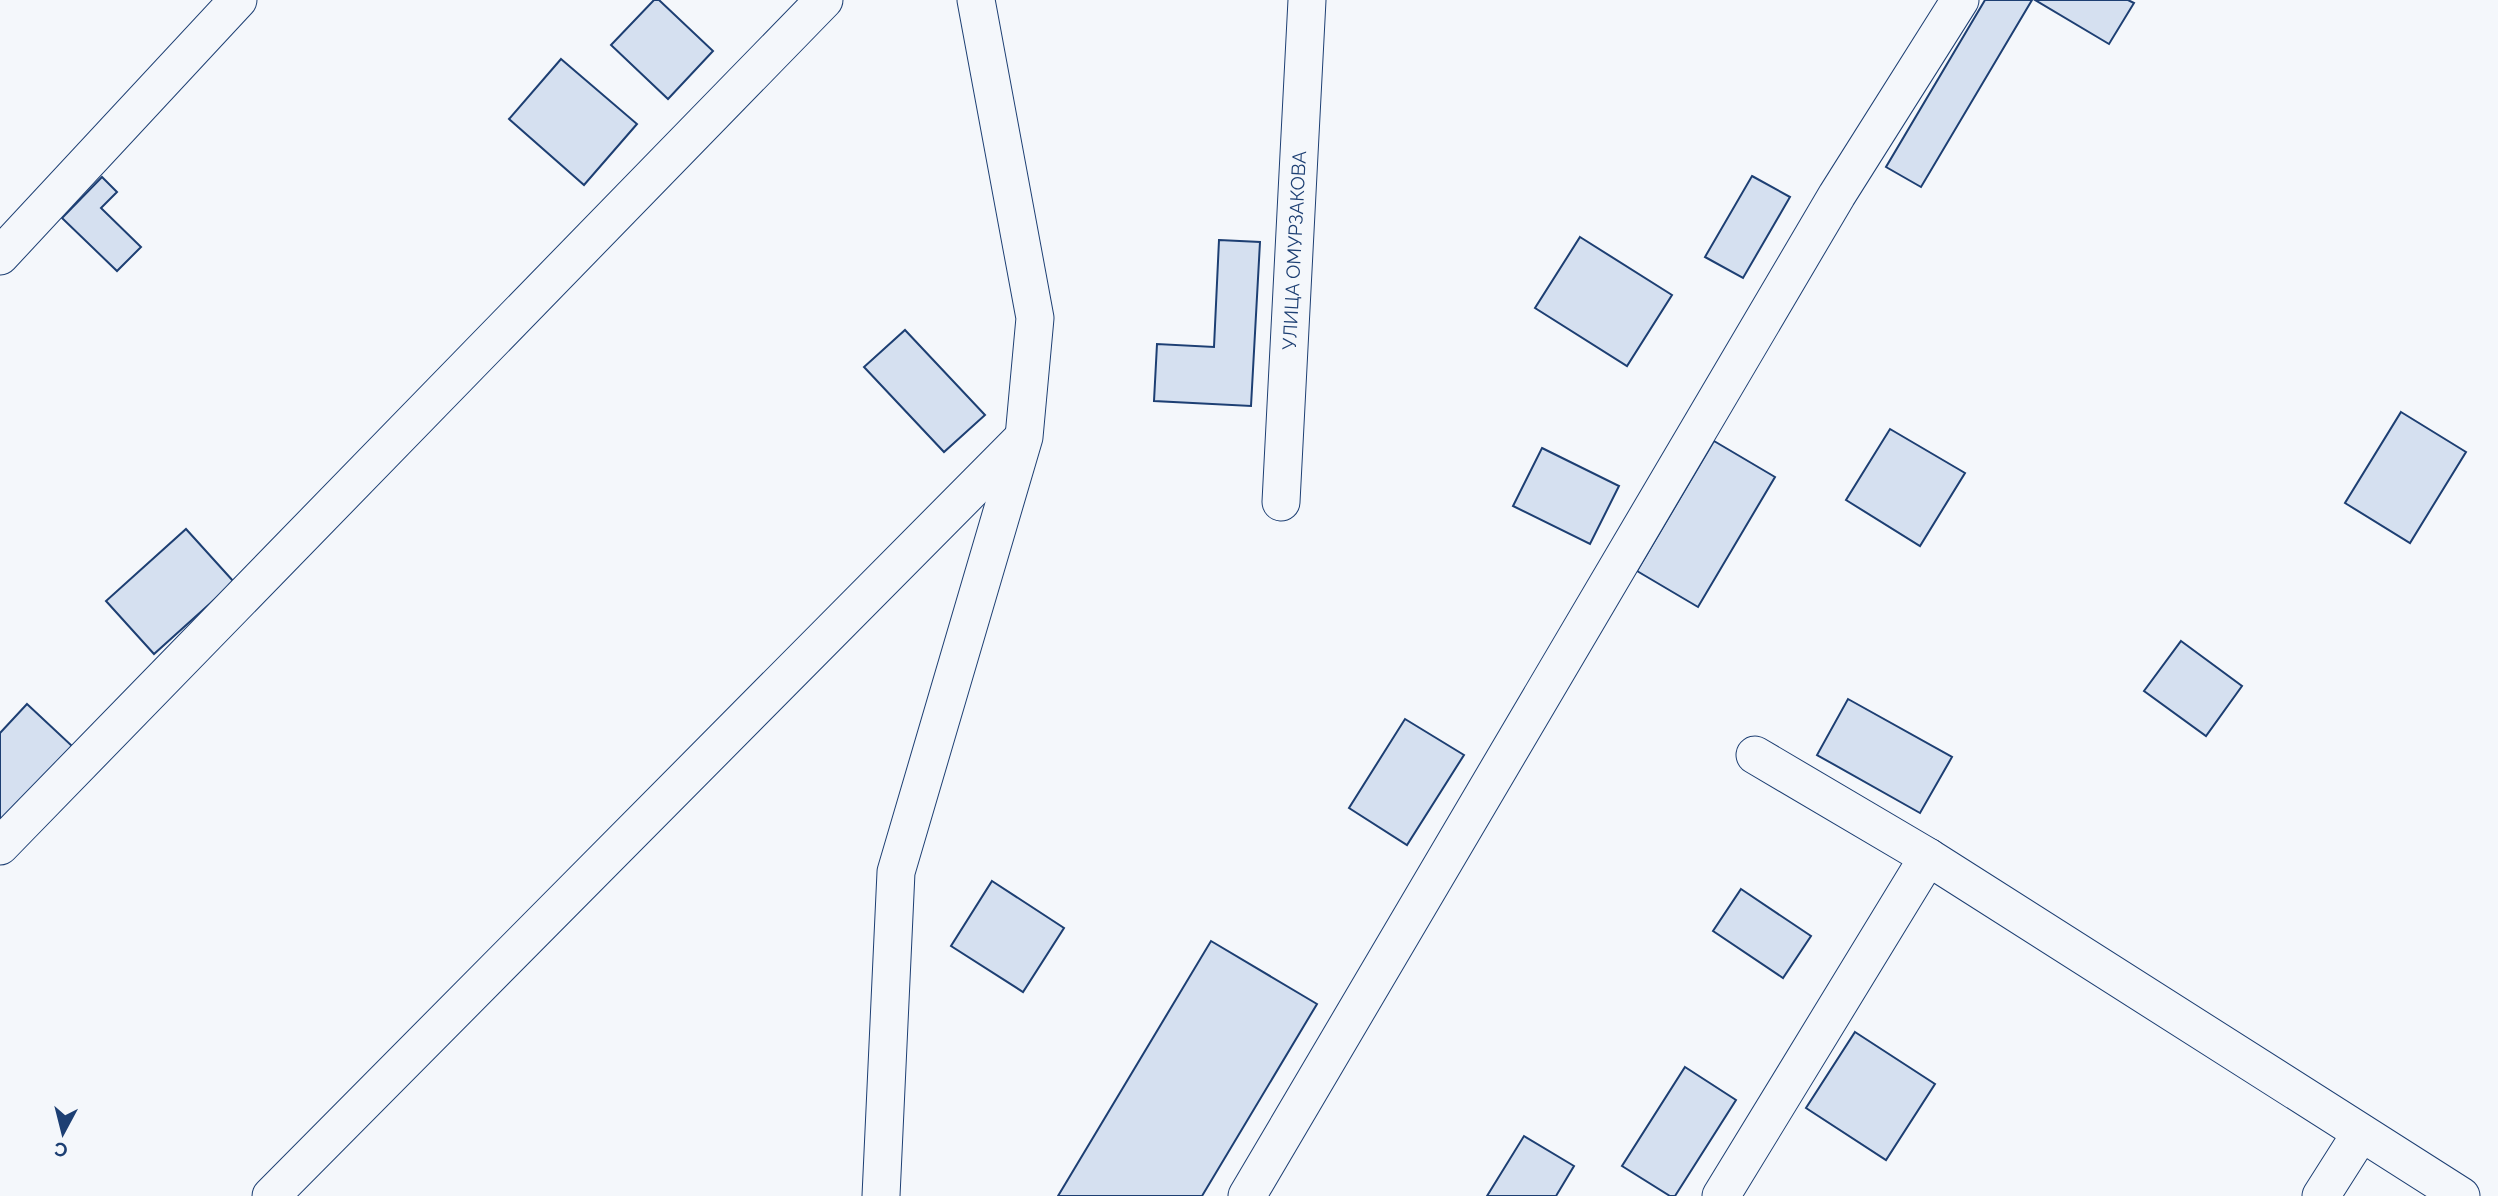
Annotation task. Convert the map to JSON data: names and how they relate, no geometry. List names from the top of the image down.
{
  "streets": {
    "street": ["УЛИЦА ОМУРЗАКОВА"]
  },
  "north": "bottom"
}
